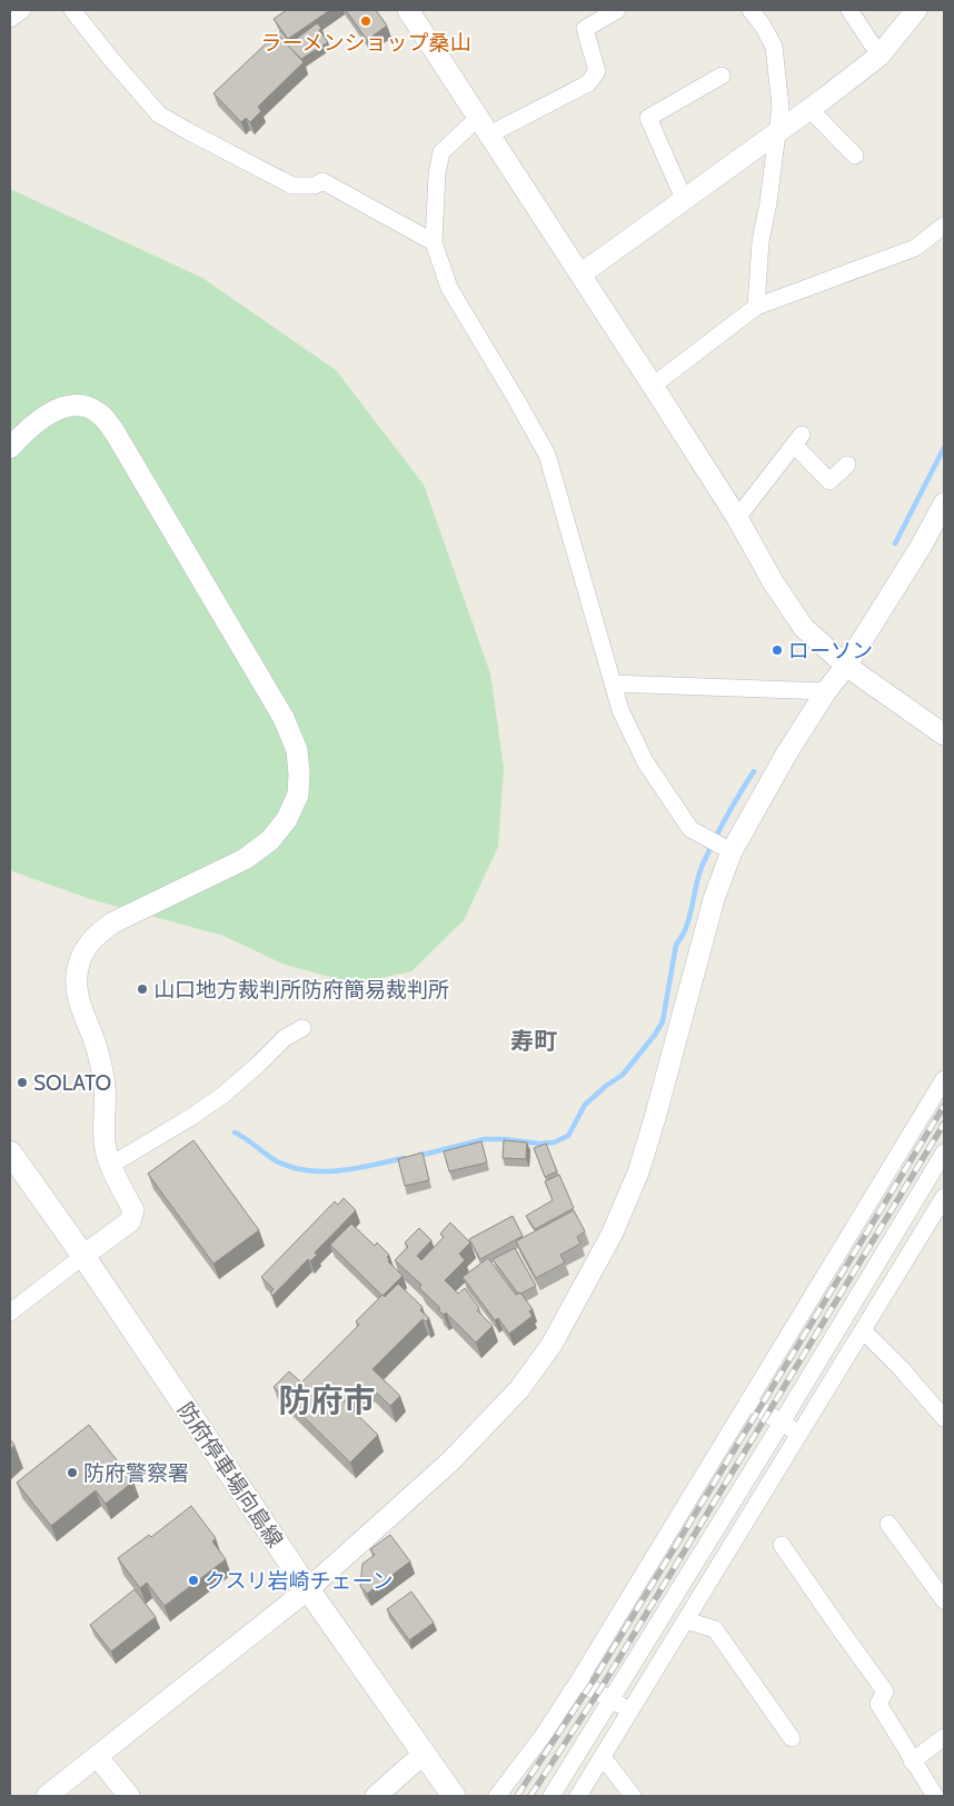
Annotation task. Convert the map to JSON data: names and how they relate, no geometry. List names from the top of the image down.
{
  "streets": {
    "main road": ["防府停車場向島線"]
  },
  "districts": ["寿町", "防府市"],
  "places": [
    "ラーメンショップ桑山",
    "ローソン",
    "山口地方裁判所防府簡易裁判所",
    "SOLATO",
    "防府警察署",
    "クスリ岩崎チェーン"
  ]
}
